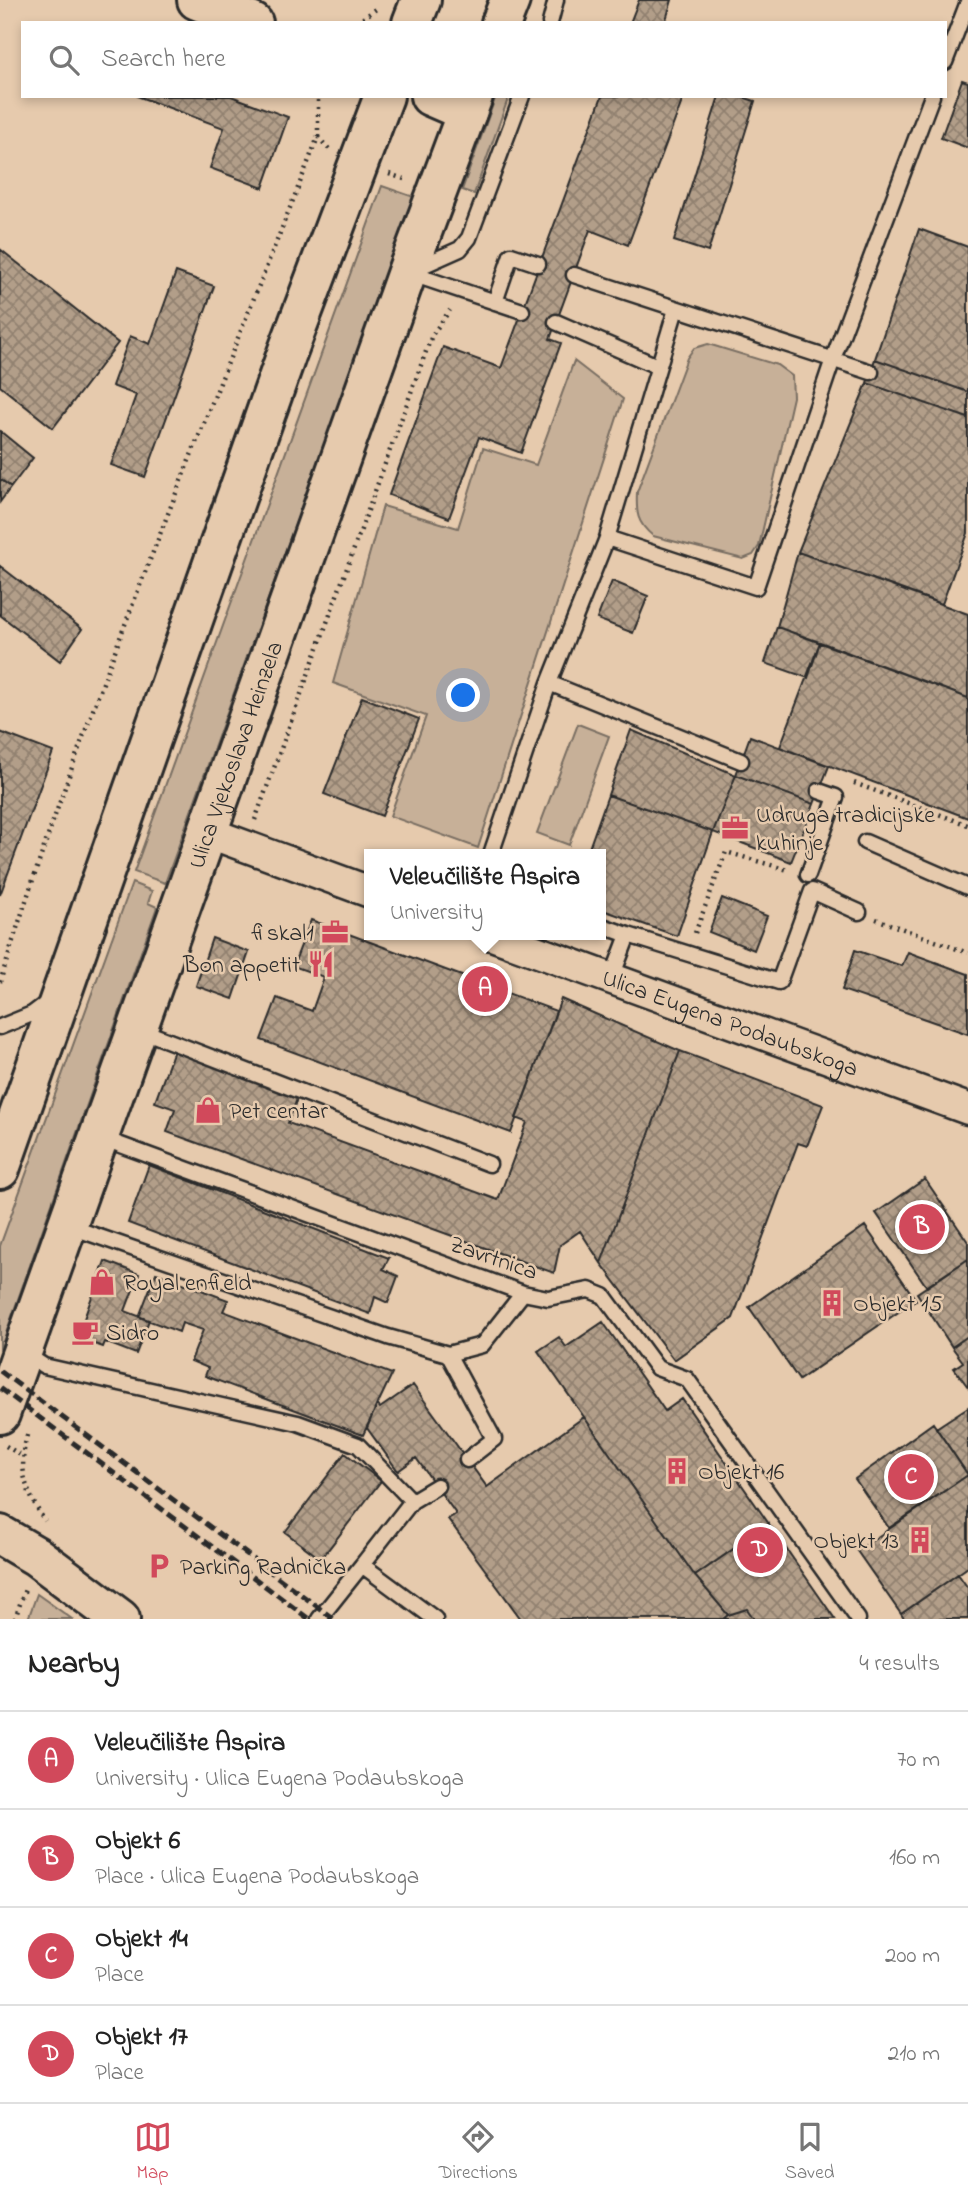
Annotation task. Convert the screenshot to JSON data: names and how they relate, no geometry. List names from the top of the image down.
{
  "streets": {
    "main road": ["Ulica Vjekoslava Heinzela"],
    "street": ["Ulica Eugena Podaubskoga"],
    "lane": ["Zavrtnica"]
  },
  "crossings": [
    ["Ulica Vjekoslava Heinzela", "Zavrtnica"]
  ],
  "places": {
    "office": ["Udruga tradicijske kuhinje", "fiskal1"],
    "restaurant": ["Bon appetit"],
    "shop": ["Pet centar", "Royal enfield"],
    "building": ["Objekt 15", "Objekt 16", "Objekt 13"],
    "cafe": ["Sidro"],
    "parking": ["Parking Radnička"]
  },
  "page": {
    "search": "Search here",
    "popup": ["Veleučilište Aspira", "University"],
    "pins": [
      "A",
      "B",
      "C",
      "D"
    ],
    "heading": ["Nearby", "4 results"],
    "list": [
      {
        "mark": "A",
        "name": "Veleučilište Aspira",
        "note": "University · Ulica Eugena Podaubskoga",
        "value": "70 m"
      },
      {
        "mark": "B",
        "name": "Objekt 6",
        "note": "Place · Ulica Eugena Podaubskoga",
        "value": "160 m"
      },
      {
        "mark": "C",
        "name": "Objekt 14",
        "note": "Place",
        "value": "200 m"
      },
      {
        "mark": "D",
        "name": "Objekt 17",
        "note": "Place",
        "value": "210 m"
      }
    ],
    "nav": ["Map", "Directions", "Saved"]
  }
}
